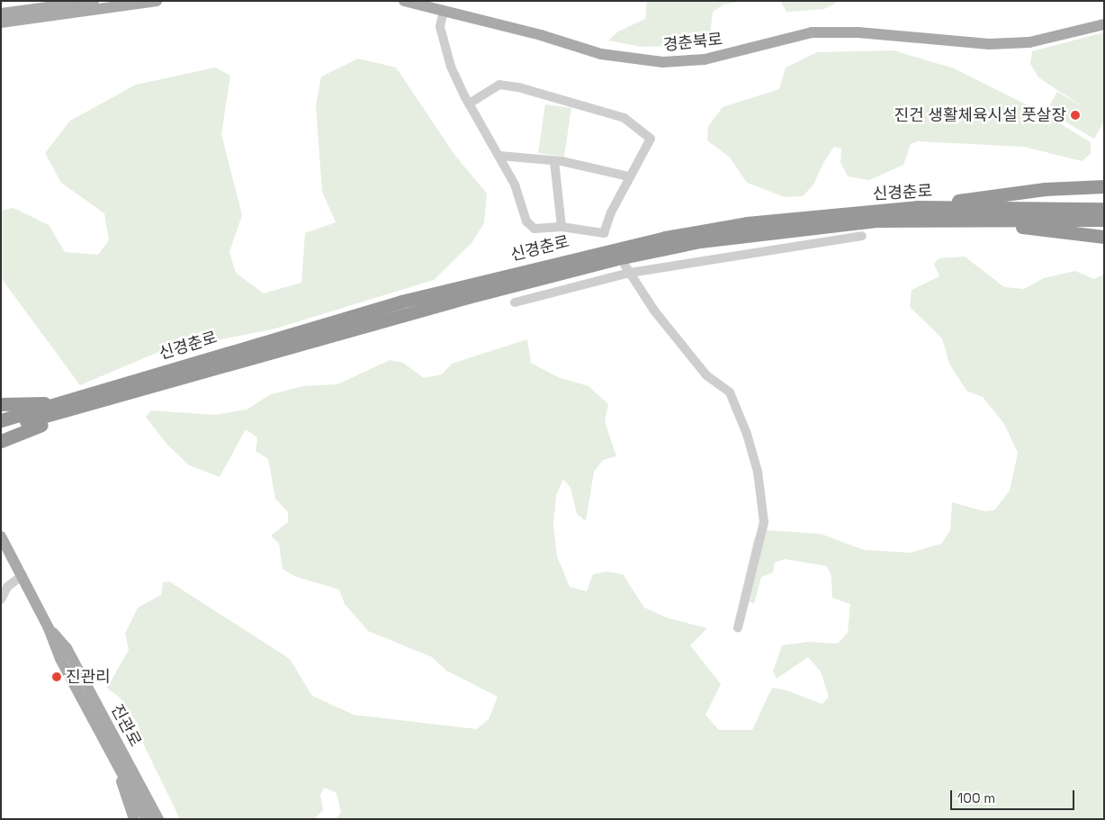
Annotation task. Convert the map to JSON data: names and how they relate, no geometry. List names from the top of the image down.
{
  "streets": {
    "highway": ["신경춘로"],
    "main road": ["경춘북로", "진관로"]
  },
  "places": ["진건 생활체육시설 풋살장", "진관리"],
  "scale_bar": "100 m"
}
